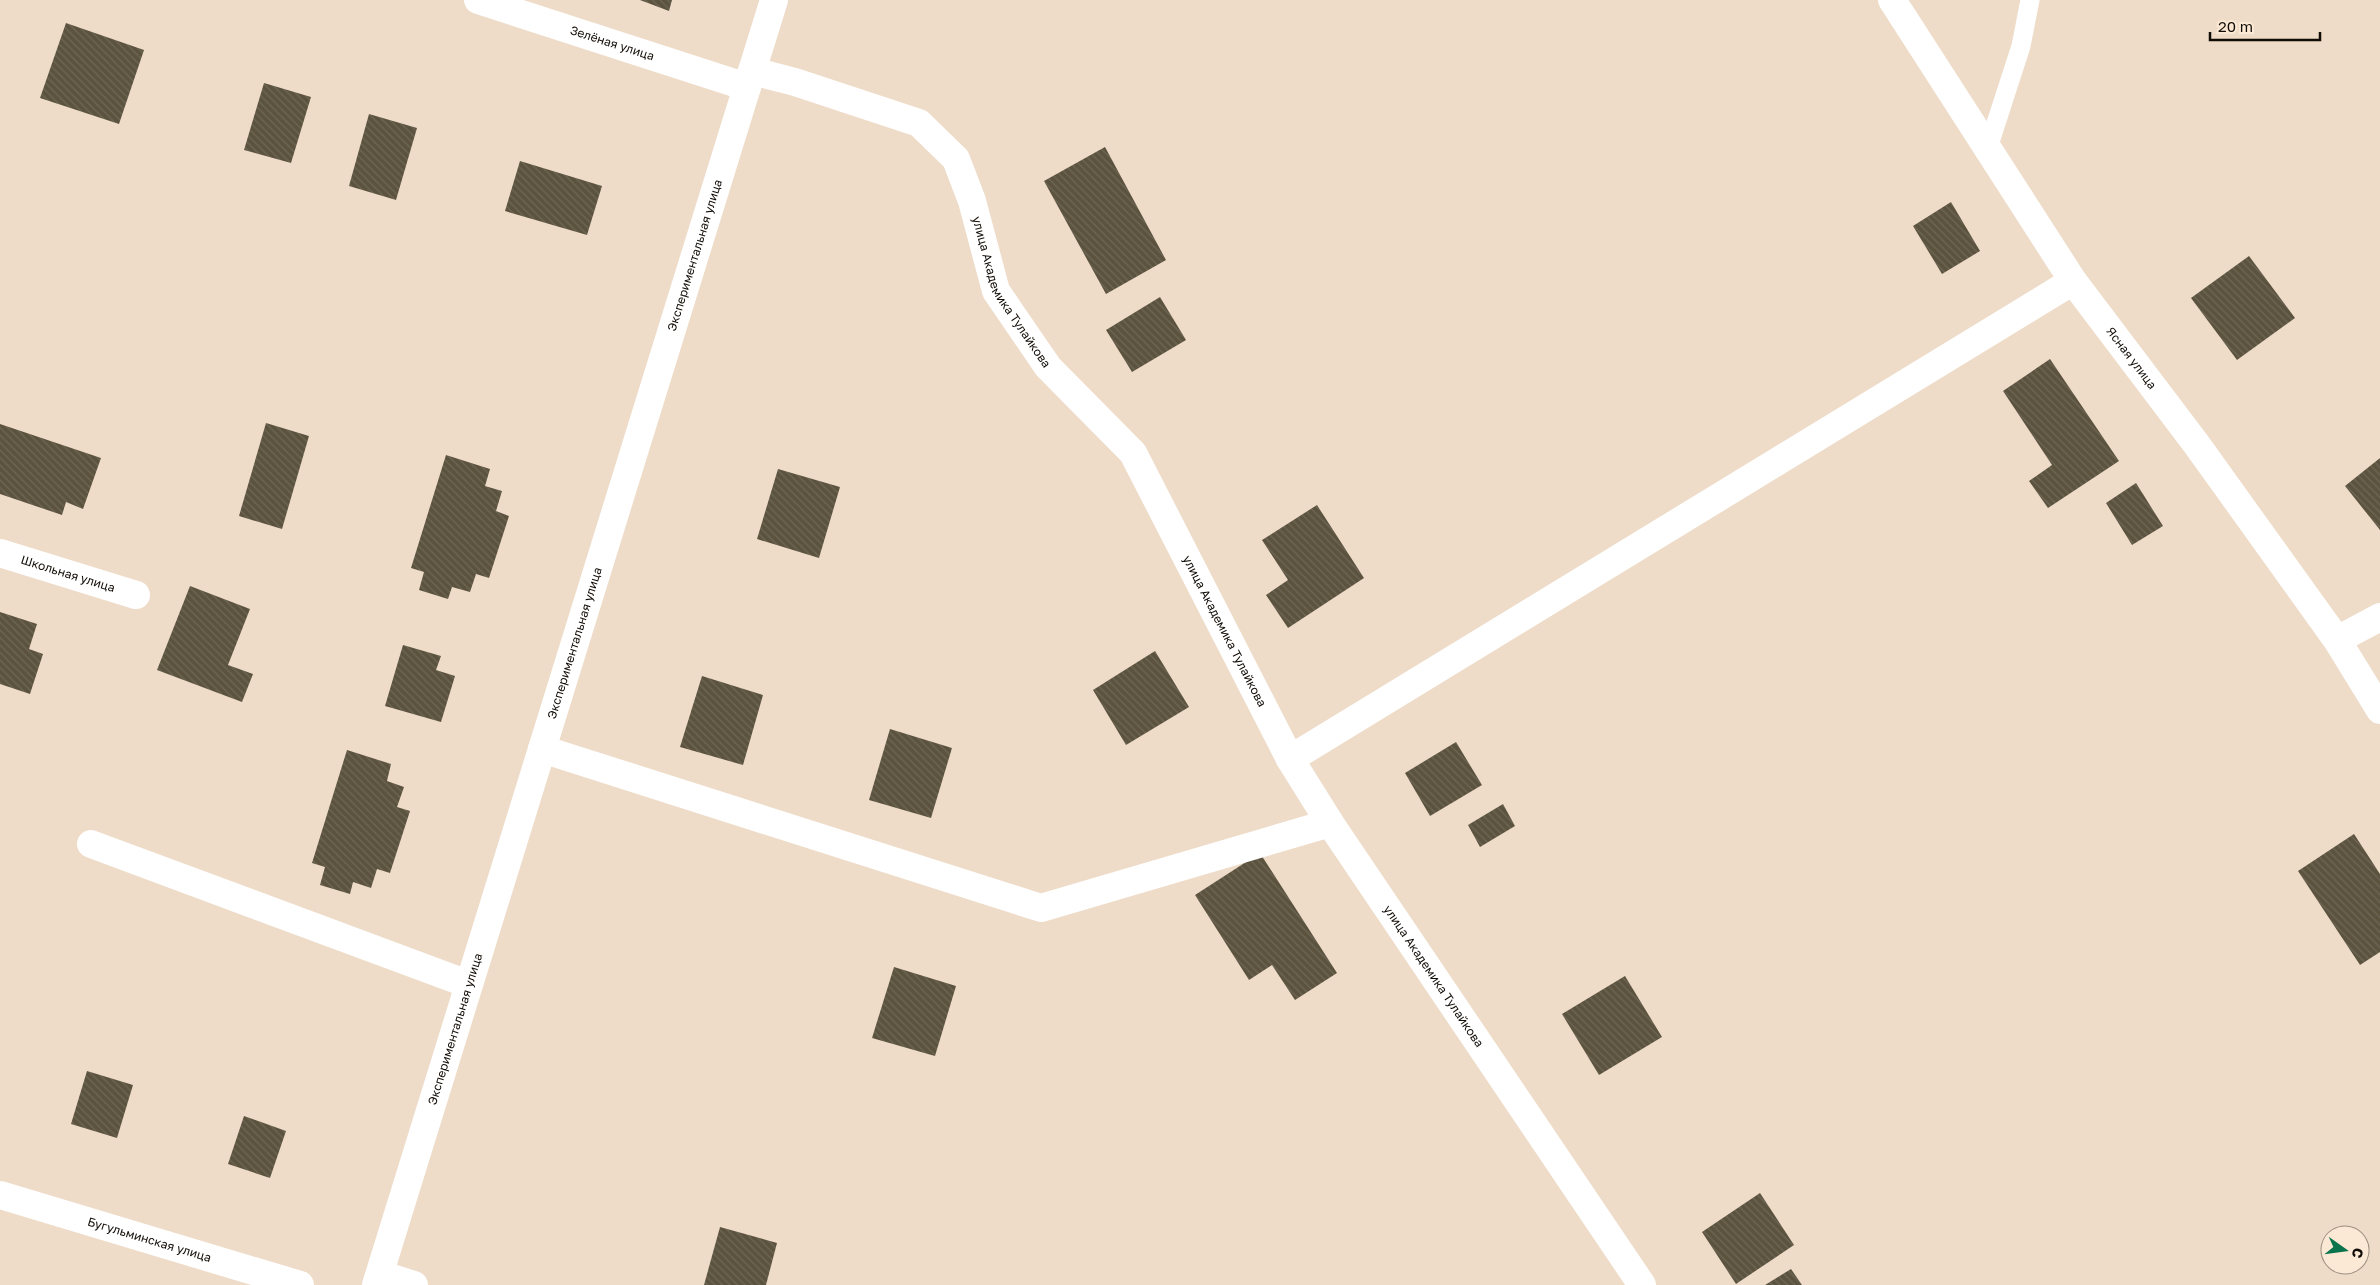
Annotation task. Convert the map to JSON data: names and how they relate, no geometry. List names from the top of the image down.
{
  "streets": {
    "street": [
      "Зелёная улица",
      "Экспериментальная улица",
      "улица Академика Тулайкова",
      "Ясная улица",
      "Школьная улица",
      "Бугульминская улица"
    ]
  },
  "crossings": [
    ["Зелёная улица", "Экспериментальная улица"],
    ["Зелёная улица", "улица Академика Тулайкова"],
    ["Экспериментальная улица", "улица Академика Тулайкова"]
  ],
  "scale_bar": "20 m",
  "north": "right"
}
